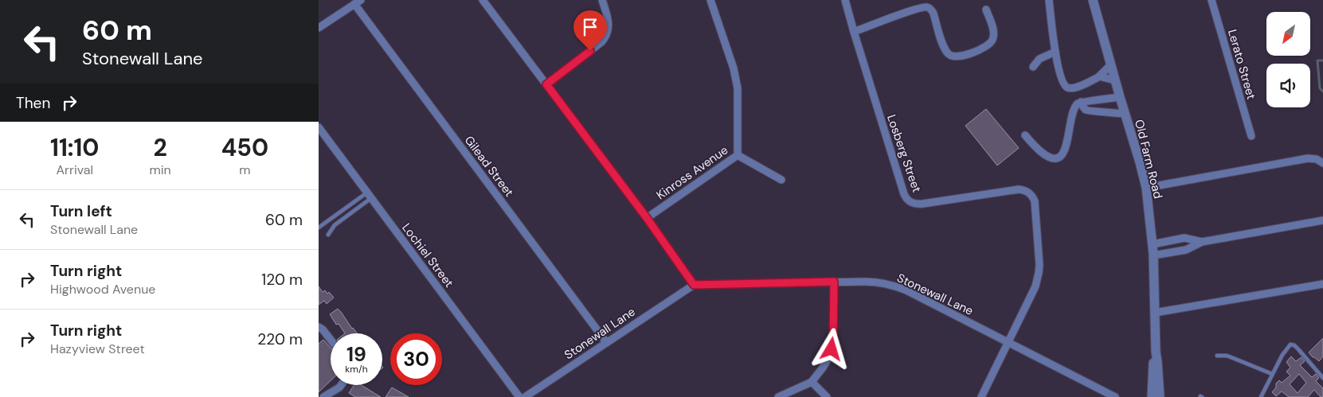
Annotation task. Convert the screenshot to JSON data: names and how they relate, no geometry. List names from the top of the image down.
{
  "streets": {
    "street": [
      "Lerato Street",
      "Losberg Street",
      "Old Farm Road",
      "Gilead Street",
      "Kinross Avenue",
      "Lochiel Street",
      "Stonewall Lane"
    ]
  },
  "crossings": [
    ["Losberg Street", "Stonewall Lane"],
    ["Gilead Street", "Stonewall Lane"]
  ],
  "north": "bottom left",
  "page": {
    "turn": ["60 m", "Stonewall Lane"],
    "then": "Then",
    "eta": [
      "11:10",
      "Arrival",
      "2",
      "min",
      "450",
      "m"
    ],
    "list": [
      {
        "name": "Turn left",
        "note": "Stonewall Lane",
        "value": "60 m"
      },
      {
        "name": "Turn right",
        "note": "Highwood Avenue",
        "value": "120 m"
      },
      {
        "name": "Turn right",
        "note": "Hazyview Street",
        "value": "220 m"
      }
    ],
    "speed": "19 km/h",
    "limit": "30"
  }
}
